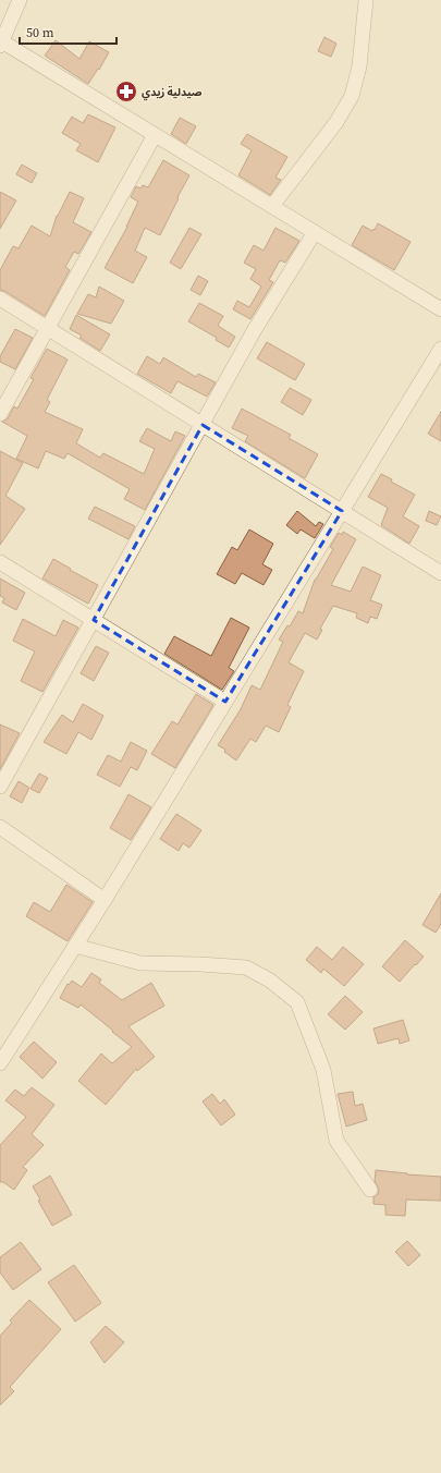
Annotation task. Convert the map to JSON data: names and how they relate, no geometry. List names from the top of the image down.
{
  "places": {
    "pharmacy": ["صيدلية زيدي"]
  },
  "scale_bar": "50 m"
}
